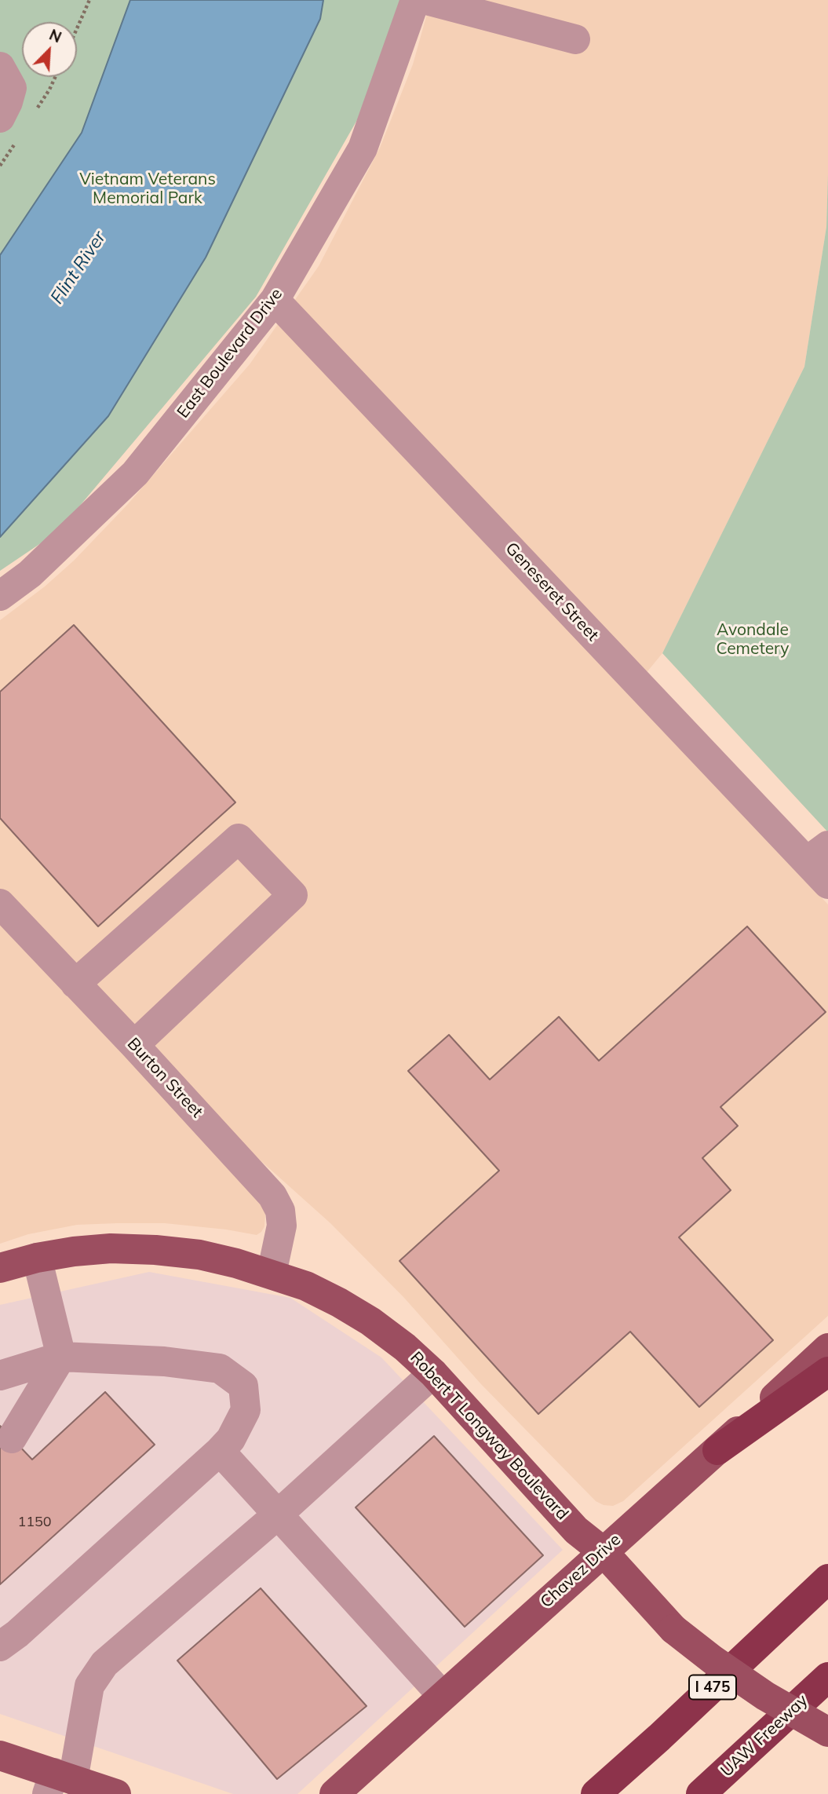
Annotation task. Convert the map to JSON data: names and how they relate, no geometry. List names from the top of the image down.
{
  "streets": {
    "highway": ["I 475", "UAW Freeway"],
    "main road": ["Robert T Longway Boulevard", "Chavez Drive"],
    "street": ["East Boulevard Drive", "Geneseret Street", "Burton Street"]
  },
  "crossings": [
    ["East Boulevard Drive", "Geneseret Street"],
    ["Burton Street", "Robert T Longway Boulevard"],
    ["Robert T Longway Boulevard", "Chavez Drive"]
  ],
  "water": ["Flint River"],
  "parks": ["Vietnam Veterans Memorial Park", "Avondale Cemetery"],
  "house_numbers": ["1150"],
  "north": "top right"
}
